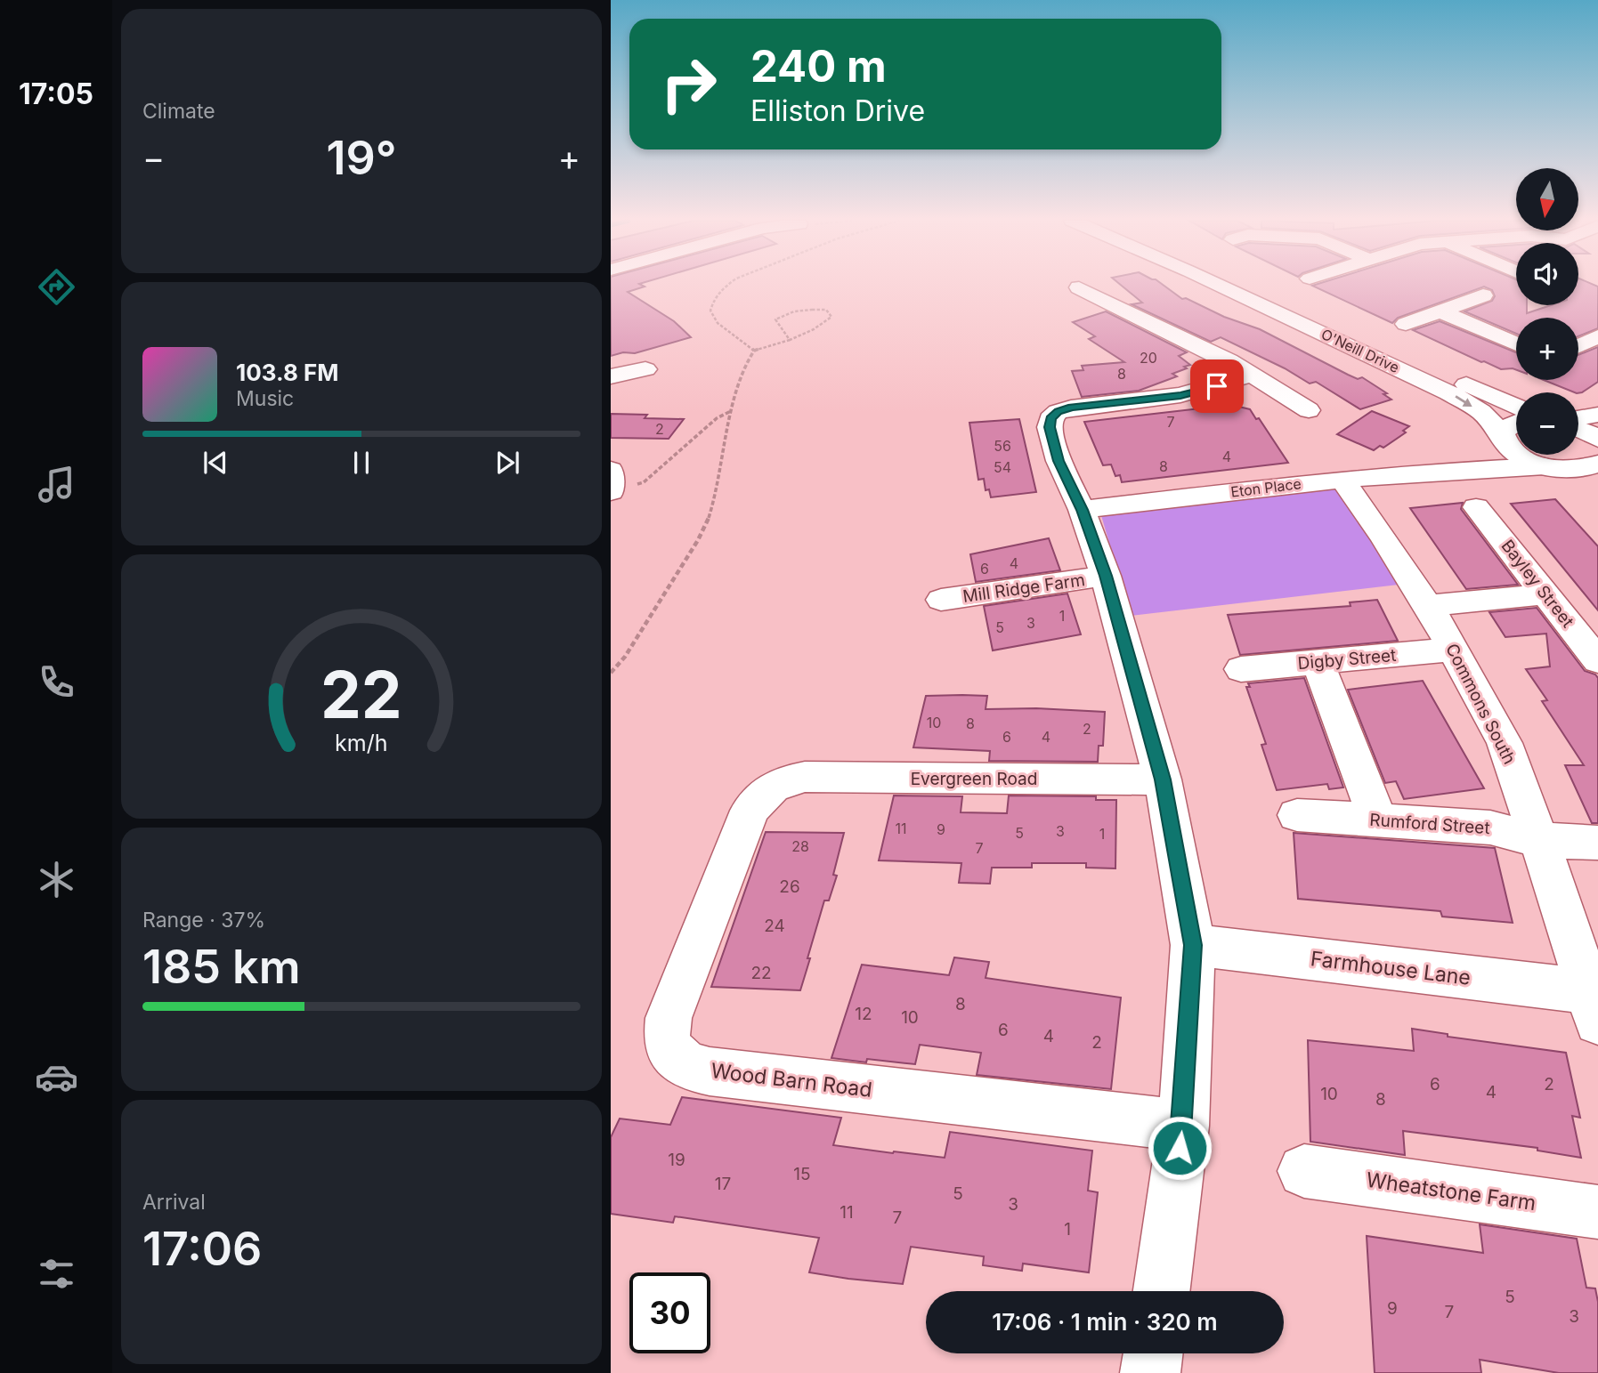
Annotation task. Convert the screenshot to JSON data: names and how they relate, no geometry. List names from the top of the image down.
{
  "streets": {
    "street": [
      "O'Neill Drive",
      "Eton Place",
      "Bayley Street",
      "Mill Ridge Farm",
      "Digby Street",
      "Commons South",
      "Evergreen Road",
      "Rumford Street",
      "Farmhouse Lane",
      "Wood Barn Road",
      "Wheatstone Farm"
    ]
  },
  "crossings": [
    ["O'Neill Drive", "Eton Place"],
    ["Eton Place", "Commons South"],
    ["Digby Street", "Commons South"],
    ["Commons South", "Rumford Street"],
    ["Commons South", "Farmhouse Lane"],
    ["Evergreen Road", "Wood Barn Road"]
  ],
  "house_numbers": [
    "20",
    "8",
    "7",
    "2",
    "56",
    "4",
    "8",
    "54",
    "4",
    "6",
    "1",
    "3",
    "5",
    "10",
    "8",
    "2",
    "6",
    "4",
    "11",
    "9",
    "3",
    "5",
    "1",
    "28",
    "7",
    "26",
    "24",
    "22",
    "8",
    "12",
    "10",
    "6",
    "4",
    "2",
    "6",
    "2",
    "4",
    "10",
    "8",
    "19",
    "15",
    "17",
    "5",
    "3",
    "11",
    "7",
    "1",
    "5",
    "9",
    "7",
    "3"
  ],
  "north": "bottom",
  "page": {
    "tabs": "17:05",
    "tile": [
      "Climate",
      ["Range · 37%", "185 km"],
      ["Arrival", "17:06"]
    ],
    "turn": ["240 m", "Elliston Drive"],
    "heat": ["−", "19°", "+"],
    "map_buttons": ["+", "−"],
    "song": ["103.8 FM", "Music"],
    "limit": "30",
    "trip": "17:06 · 1 min · 320 m",
    "gauge": ["22", "km/h"]
  }
}
